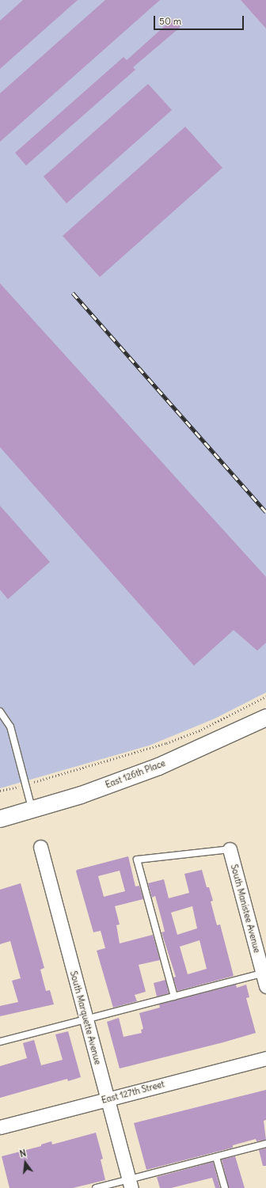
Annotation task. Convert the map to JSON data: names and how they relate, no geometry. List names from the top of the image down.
{
  "streets": {
    "street": [
      "East 126th Place",
      "South Manistee Avenue",
      "South Marquette Avenue",
      "East 127th Street"
    ]
  },
  "crossings": [
    ["South Marquette Avenue", "East 127th Street"]
  ],
  "scale_bar": "50 m",
  "north": "top"
}
